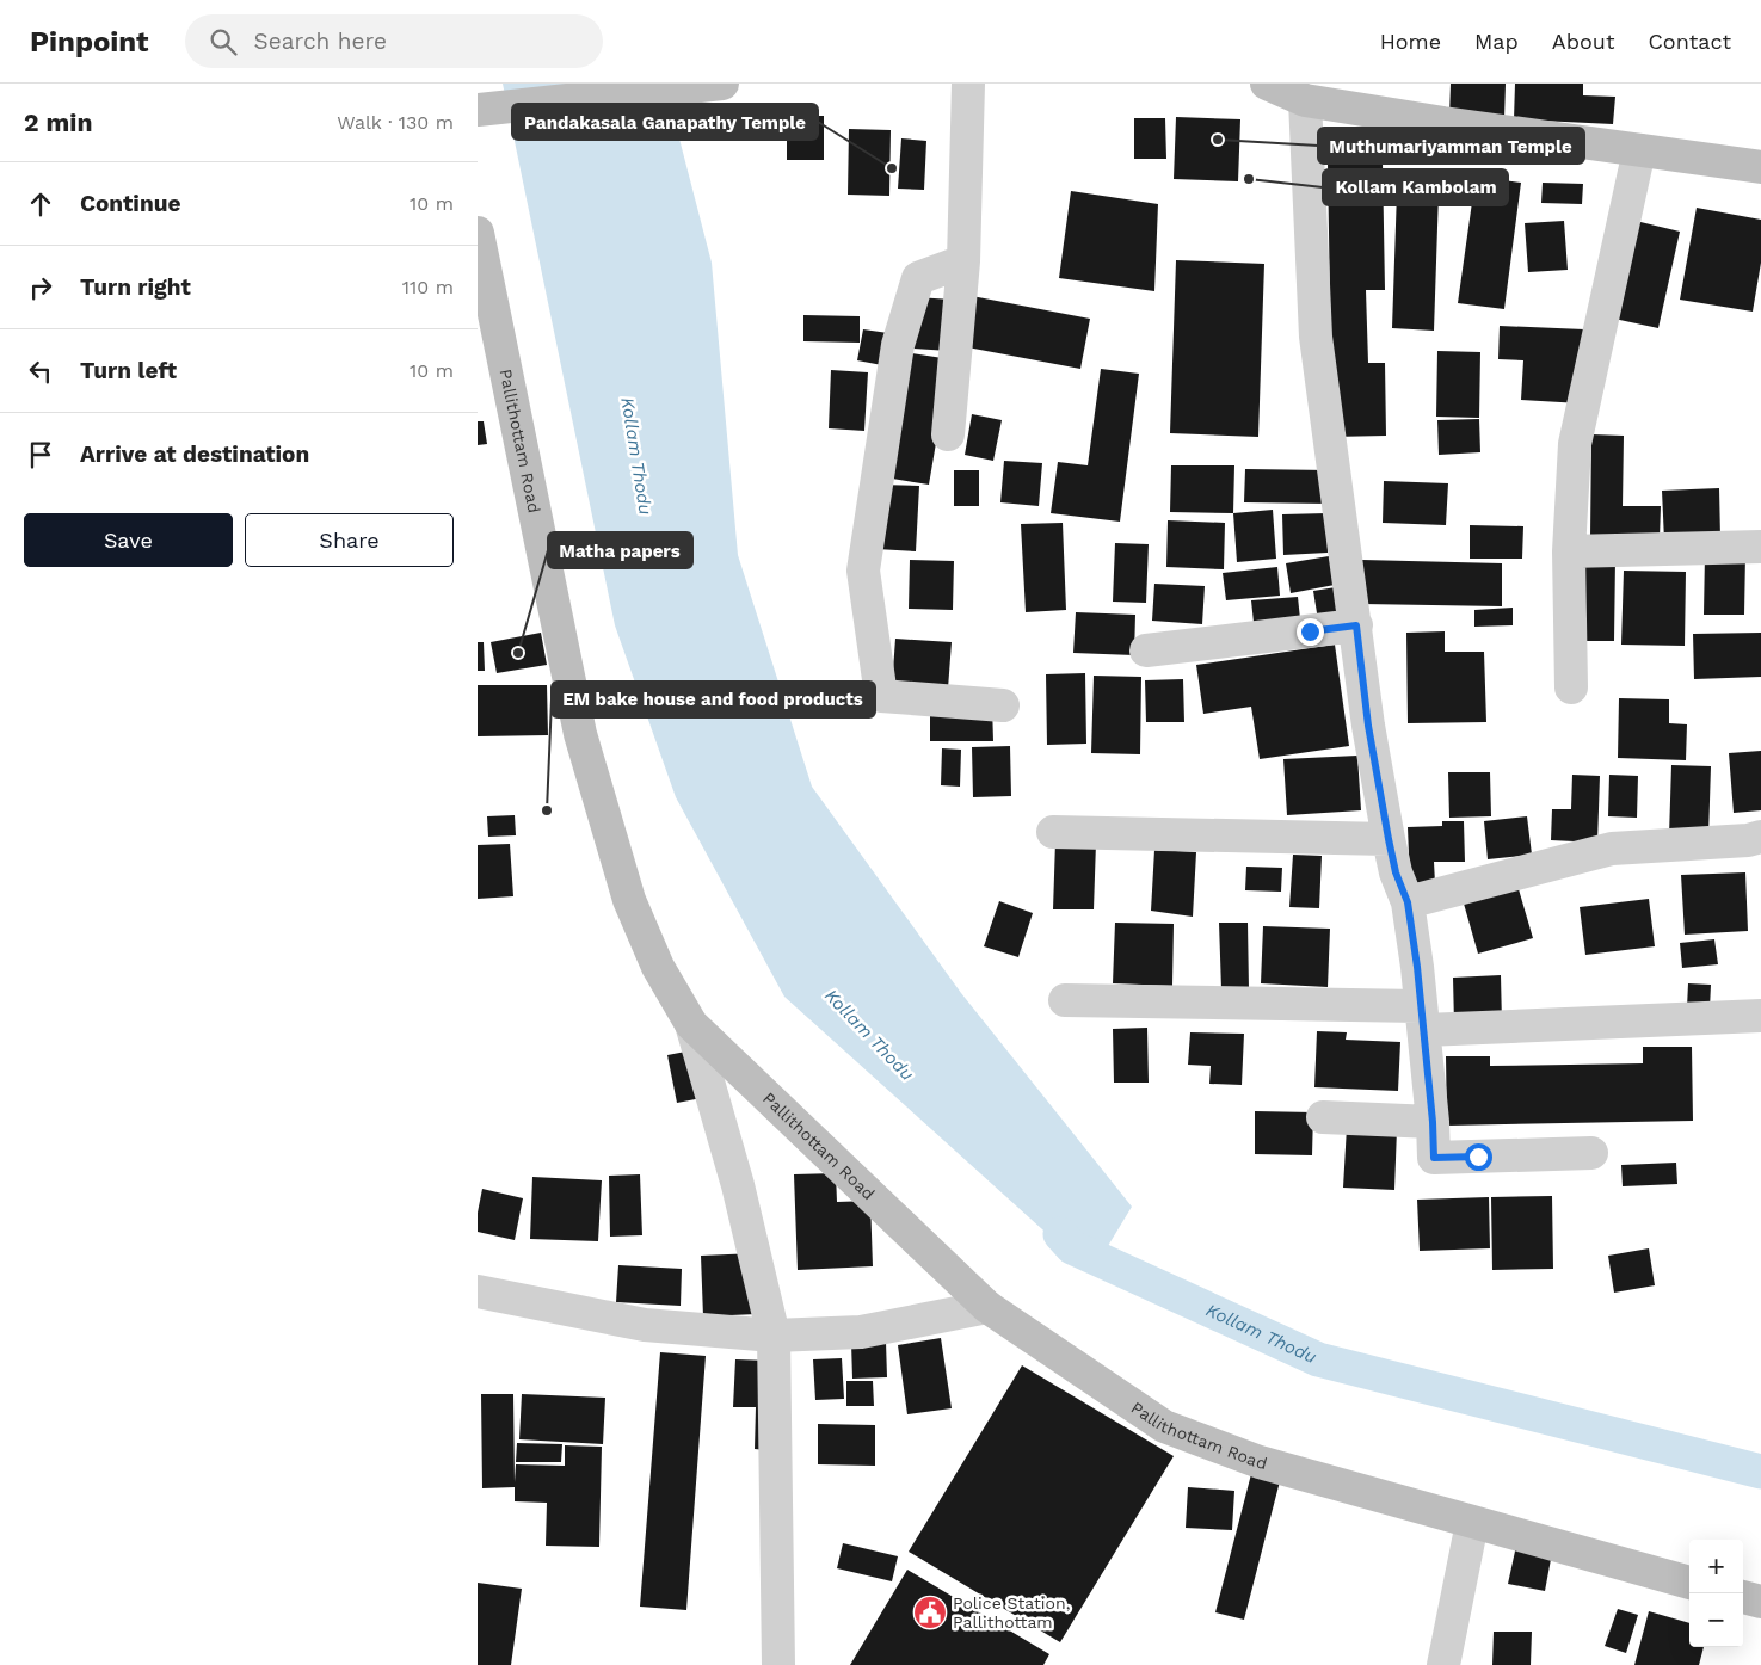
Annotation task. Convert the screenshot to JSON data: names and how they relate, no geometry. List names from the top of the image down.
{
  "streets": {
    "street": ["Pallithottam Road"]
  },
  "water": ["Kollam Thodu"],
  "places": {
    "other": [
      "Muthumariyamman Temple",
      "Pandakasala Ganapathy Temple",
      "Kollam Kambolam",
      "Matha papers",
      "EM bake house and food products"
    ],
    "public building": ["Police Station, Pallithottam"]
  },
  "page": {
    "header": "Pinpoint",
    "search": "Search here",
    "nav": [
      "Home",
      "Map",
      "About",
      "Contact"
    ],
    "heading": ["2 min", "Walk · 130 m"],
    "list": [
      ["Continue", "10 m"],
      ["Turn right", "110 m"],
      ["Turn left", "10 m"],
      "Arrive at destination"
    ],
    "buttons": ["Save", "Share"],
    "map_buttons": ["+", "−"]
  }
}
